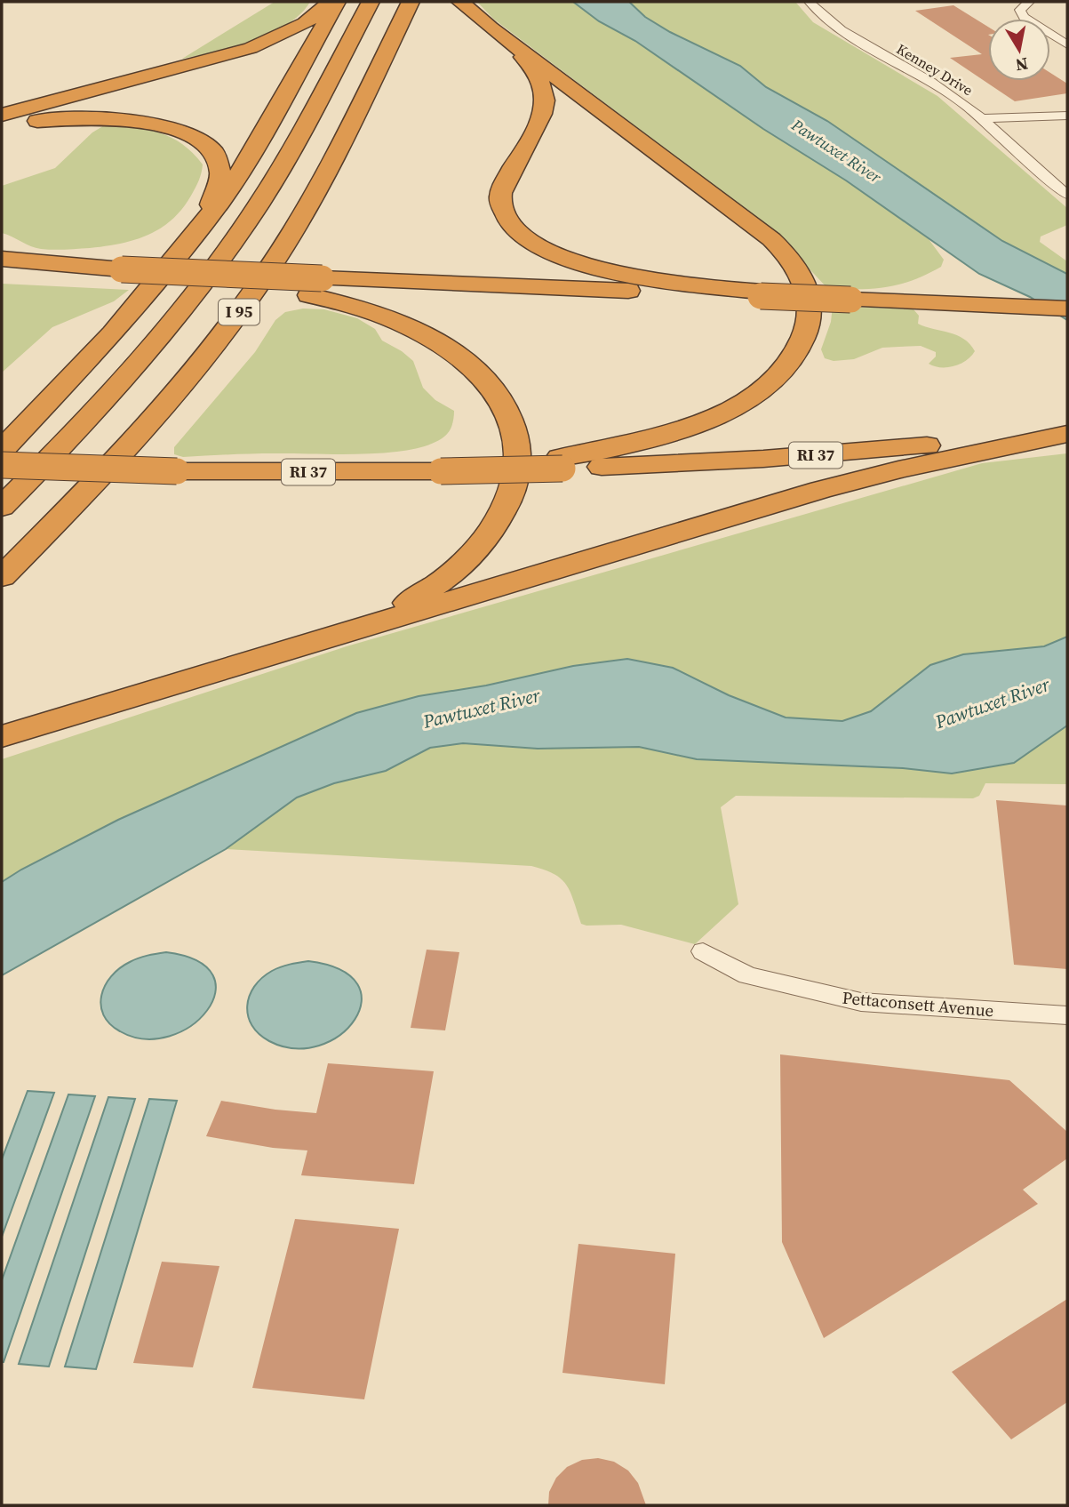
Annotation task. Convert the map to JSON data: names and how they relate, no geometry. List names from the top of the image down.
{
  "streets": {
    "highway": ["I 95", "RI 37"],
    "street": ["Kenney Drive", "Pettaconsett Avenue"]
  },
  "water": ["Pawtuxet River"],
  "north": "bottom"
}
